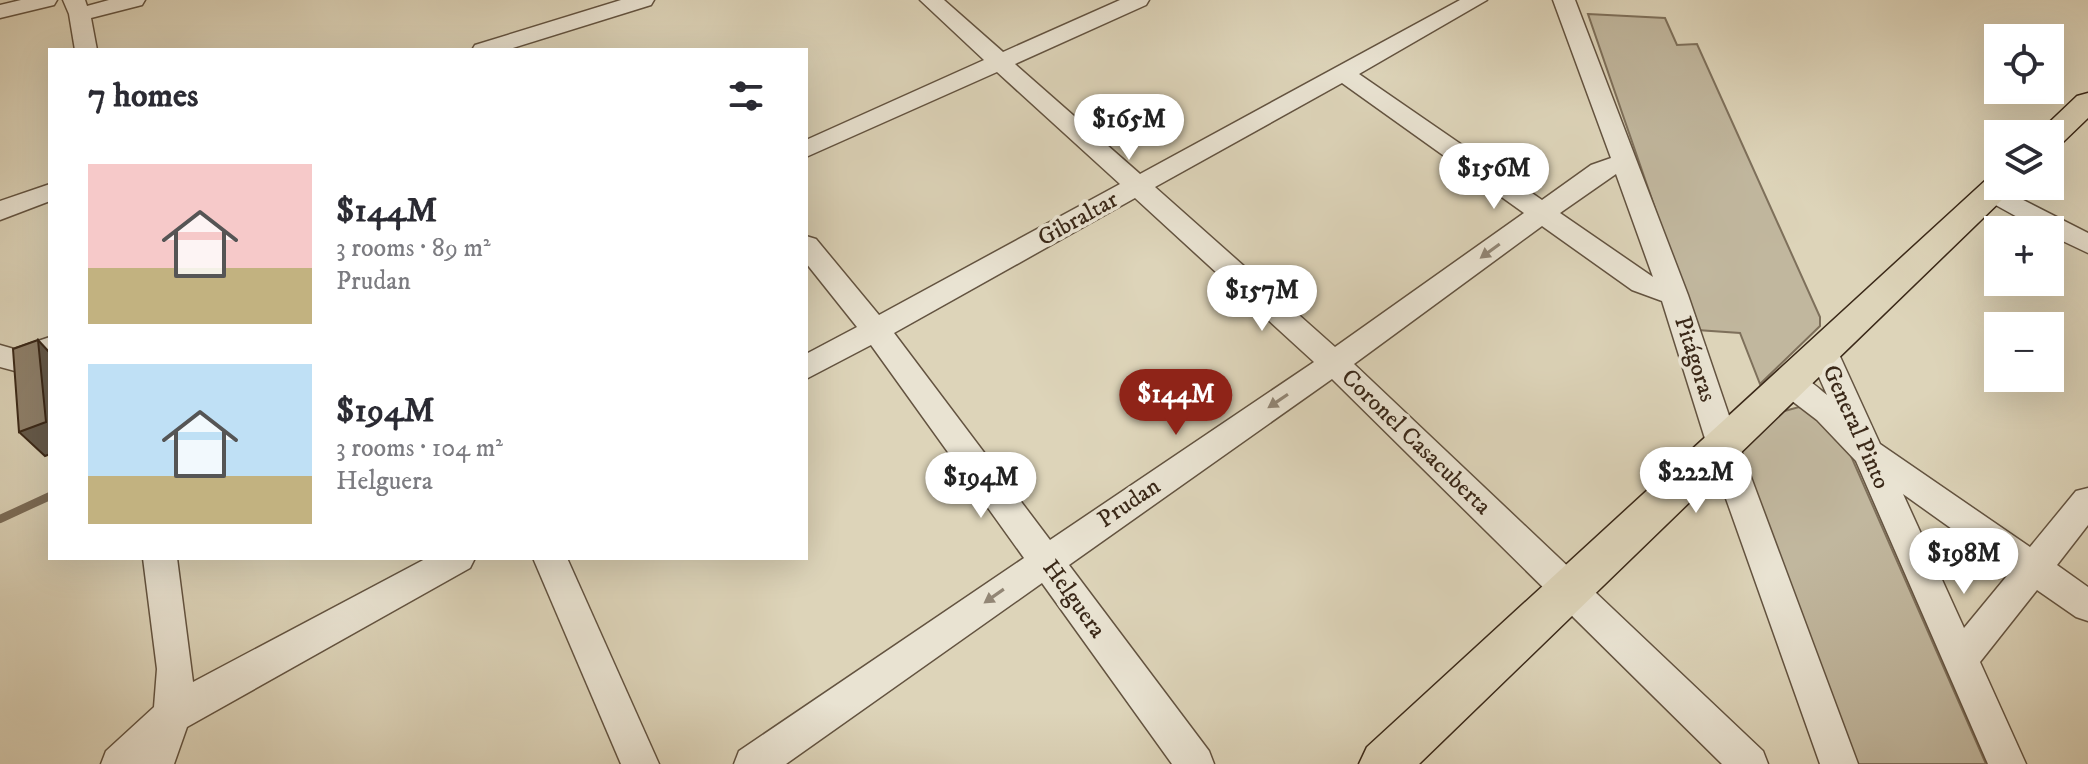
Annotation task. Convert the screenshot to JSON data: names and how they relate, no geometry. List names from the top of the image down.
{
  "streets": {
    "street": [
      "Gibraltar",
      "Pitágoras",
      "General Pinto",
      "Coronel Casacuberta",
      "Prudan",
      "Helguera"
    ]
  },
  "crossings": [
    ["Gibraltar", "Coronel Casacuberta"],
    ["Gibraltar", "Helguera"],
    ["Pitágoras", "Prudan"],
    ["Coronel Casacuberta", "Prudan"],
    ["Prudan", "Helguera"]
  ],
  "one_way": ["Prudan"],
  "page": {
    "map_buttons": ["+", "−"],
    "heading": "7 homes",
    "price": [
      "$165M",
      "$156M",
      "$157M",
      "$144M",
      "$222M",
      "$194M",
      "$198M"
    ],
    "list": [
      {
        "name": "$144M",
        "note": "3 rooms · 89 m² · Prudan"
      },
      {
        "name": "$194M",
        "note": "3 rooms · 104 m² · Helguera"
      }
    ]
  }
}
